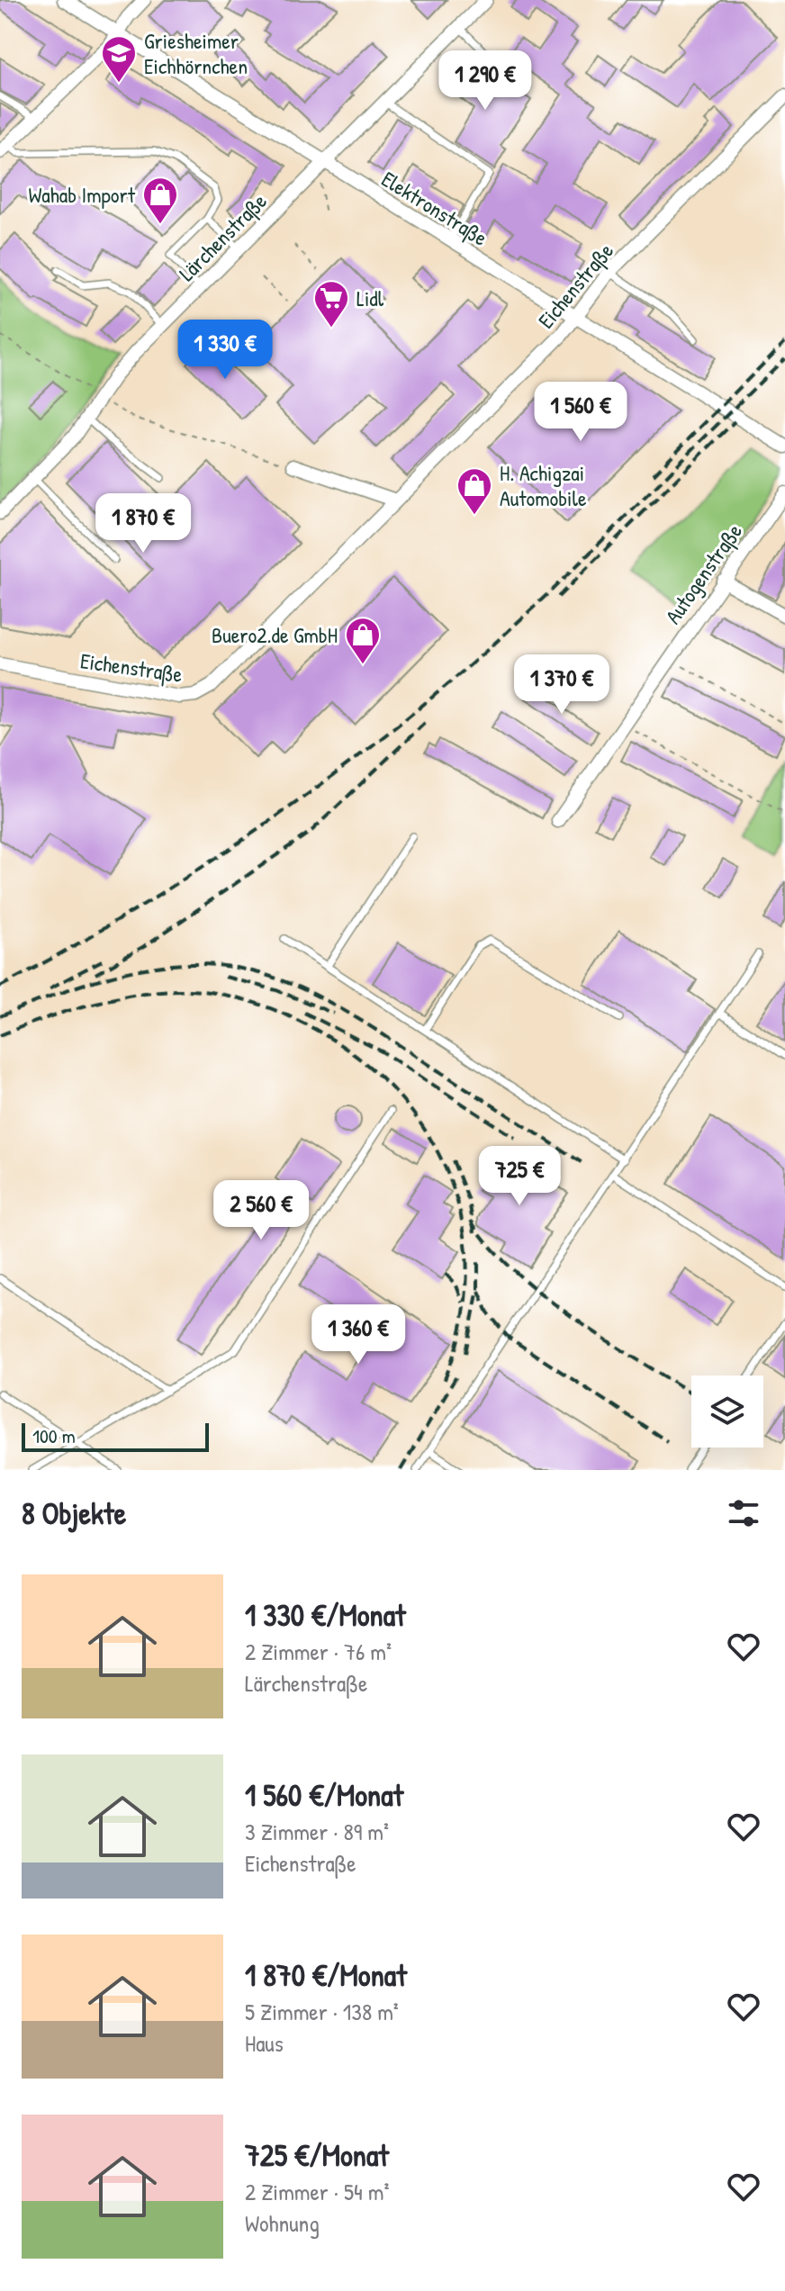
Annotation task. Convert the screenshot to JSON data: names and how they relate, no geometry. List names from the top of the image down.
{
  "streets": {
    "street": [
      "Elektronstraße",
      "Lärchenstraße",
      "Eichenstraße",
      "Autogenstraße"
    ]
  },
  "crossings": [
    ["Elektronstraße", "Lärchenstraße"],
    ["Elektronstraße", "Eichenstraße"]
  ],
  "places": {
    "school or university": ["Griesheimer Eichhörnchen"],
    "shop": ["Wahab Import", "H. Achigzai Automobile", "Buero2.de GmbH"],
    "supermarket": ["Lidl"]
  },
  "scale_bar": "100 m",
  "page": {
    "price": [
      "1 290 €",
      "1 330 €",
      "1 560 €",
      "1 870 €",
      "1 370 €",
      "725 €",
      "2 560 €",
      "1 360 €"
    ],
    "scale": "100 m",
    "heading": "8 Objekte",
    "list": [
      {
        "name": "1 330 €/Monat",
        "note": "2 Zimmer · 76 m² · Lärchenstraße"
      },
      {
        "name": "1 560 €/Monat",
        "note": "3 Zimmer · 89 m² · Eichenstraße"
      },
      {
        "name": "1 870 €/Monat",
        "note": "5 Zimmer · 138 m² · Haus"
      },
      {
        "name": "725 €/Monat",
        "note": "2 Zimmer · 54 m² · Wohnung"
      }
    ]
  }
}
